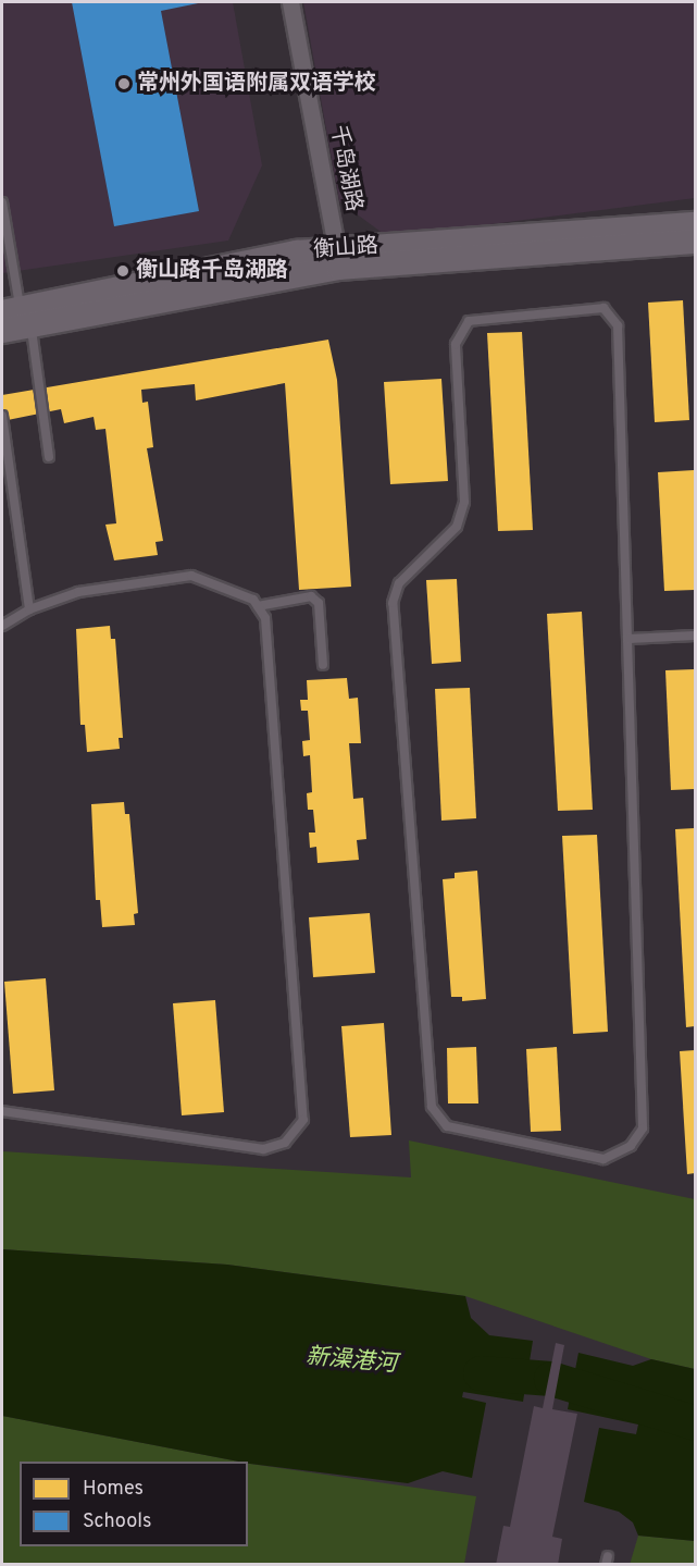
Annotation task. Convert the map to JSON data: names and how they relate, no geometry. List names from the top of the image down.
{
  "streets": {
    "street": ["千岛湖路", "衡山路"]
  },
  "crossings": [
    ["千岛湖路", "衡山路"]
  ],
  "water": ["新澡港河"],
  "places": ["常州外国语附属双语学校", "衡山路千岛湖路"],
  "legend": ["Homes", "Schools"]
}
